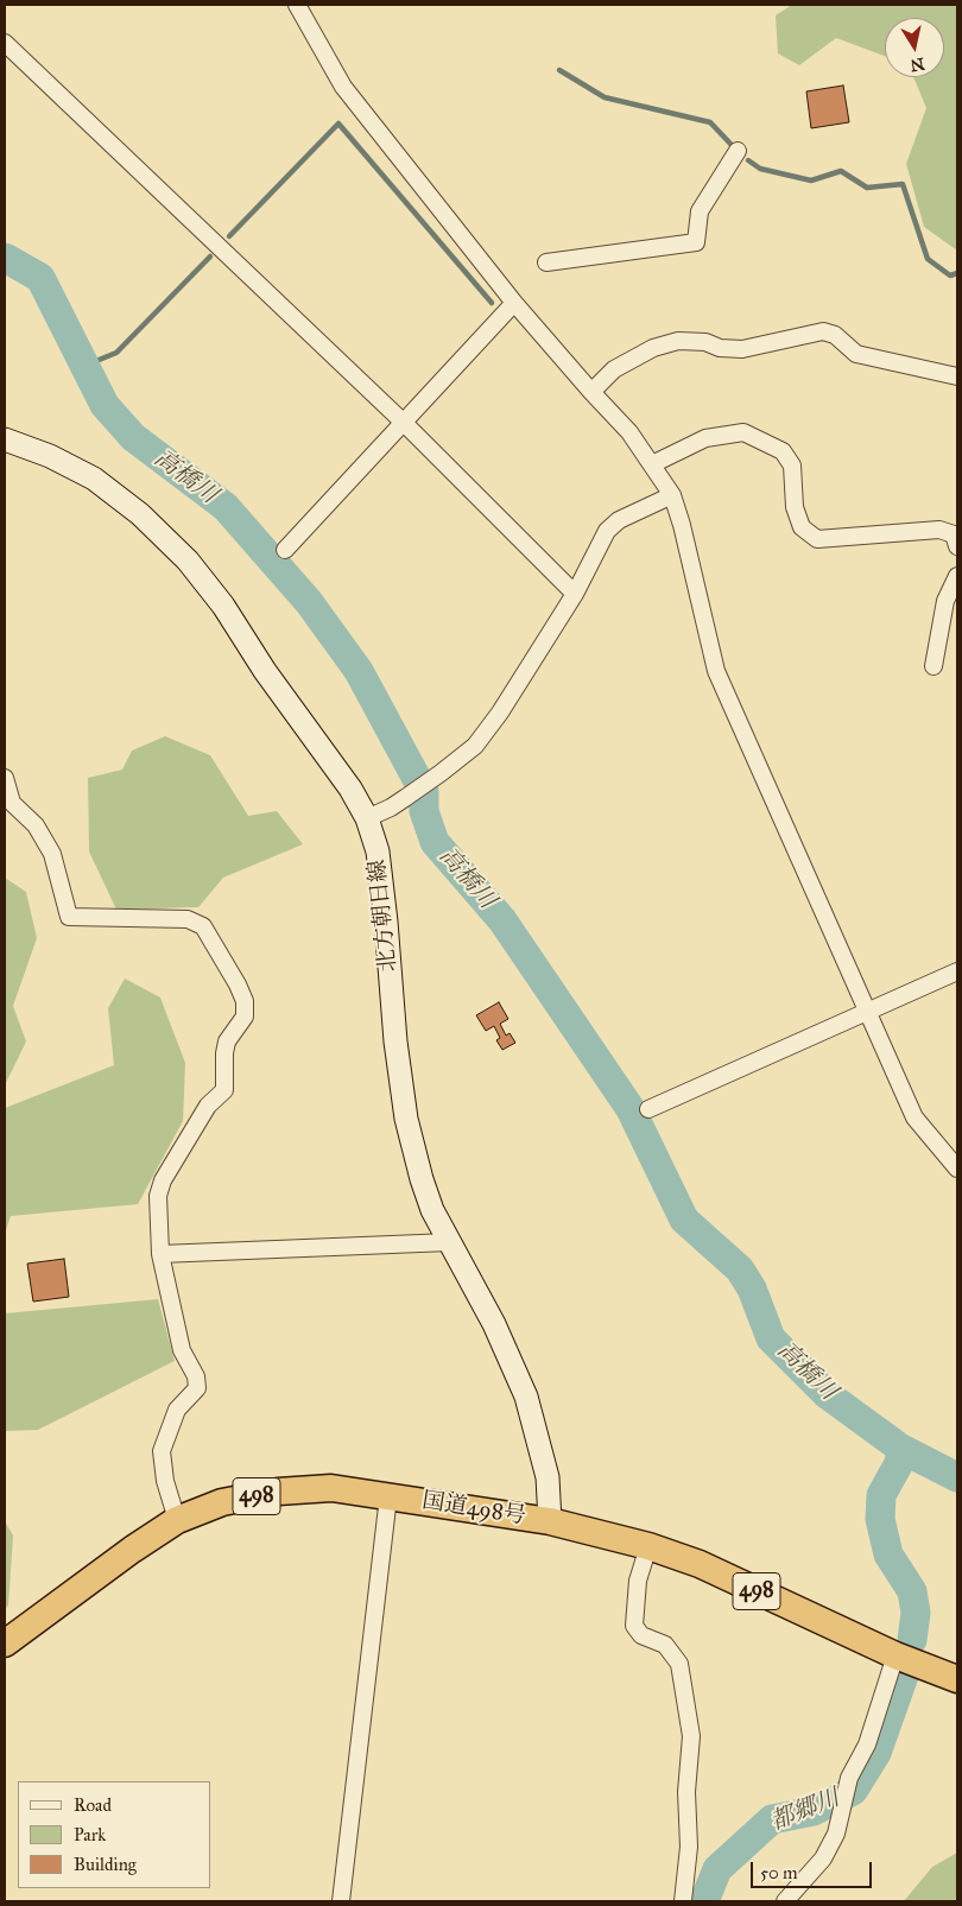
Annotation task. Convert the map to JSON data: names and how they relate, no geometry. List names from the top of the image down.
{
  "streets": {
    "highway": ["498", "国道498号"],
    "main road": ["北方朝日線"]
  },
  "crossings": [
    ["北方朝日線", "国道498号"]
  ],
  "water": ["高橋川", "都郷川"],
  "legend": ["Road", "Park", "Building"],
  "scale_bar": "50 m",
  "north": "bottom"
}
